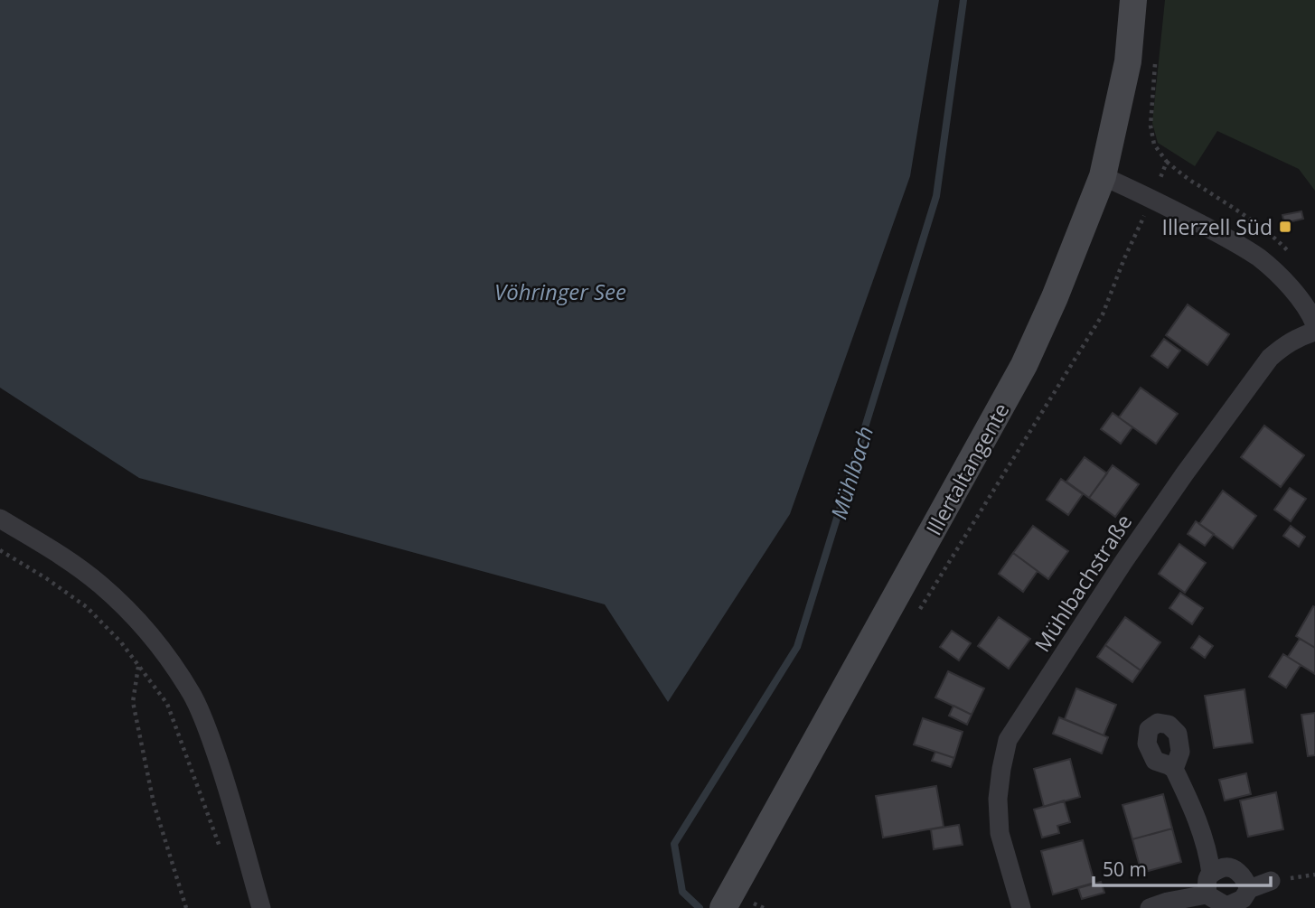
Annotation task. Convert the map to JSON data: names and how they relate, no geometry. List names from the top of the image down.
{
  "streets": {
    "street": ["Illertaltangente", "Mühlbachstraße"]
  },
  "water": ["Vöhringer See", "Mühlbach"],
  "places": {
    "transit": ["Illerzell Süd"]
  },
  "scale_bar": "50 m"
}
